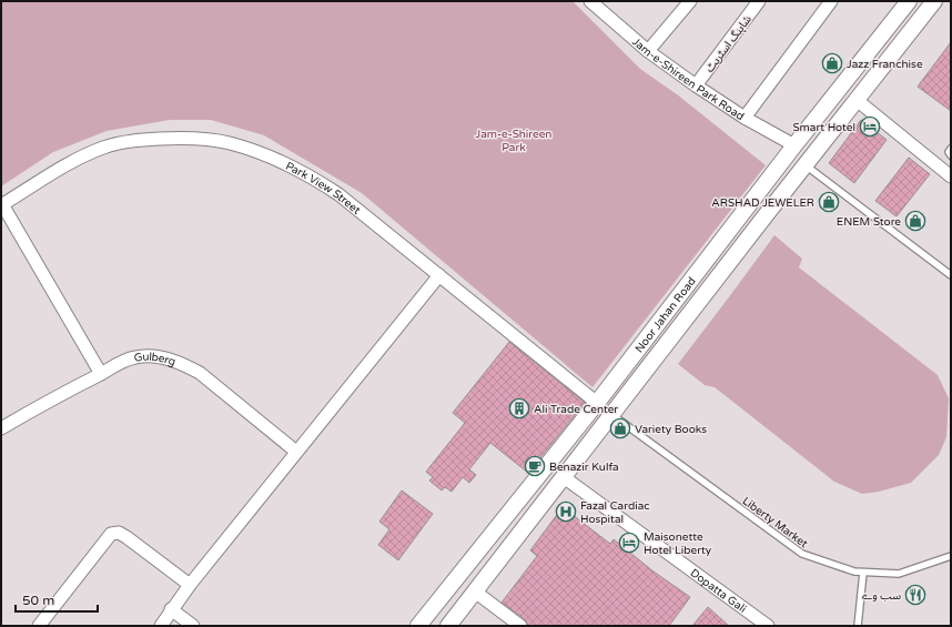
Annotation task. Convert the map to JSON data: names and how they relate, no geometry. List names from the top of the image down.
{
  "streets": {
    "street": [
      "شاپنگ اسٹریٹ",
      "Jam-e-Shireen Park Road",
      "Park View Street",
      "Noor Jahan Road",
      "Gulberg",
      "Dopatta Gali"
    ],
    "lane": ["Liberty Market"]
  },
  "crossings": [
    ["شاپنگ اسٹریٹ", "Jam-e-Shireen Park Road"],
    ["Jam-e-Shireen Park Road", "Noor Jahan Road"],
    ["Park View Street", "Noor Jahan Road"],
    ["Noor Jahan Road", "Liberty Market"],
    ["Noor Jahan Road", "Dopatta Gali"]
  ],
  "parks": ["Jam-e-Shireen Park"],
  "places": {
    "shop": [
      "Jazz Franchise",
      "ARSHAD JEWELER",
      "ENEM Store",
      "Variety Books"
    ],
    "hotel": ["Smart Hotel", "Maisonette Hotel Liberty"],
    "building": ["Ali Trade Center"],
    "cafe": ["Benazir Kulfa"],
    "hospital": ["Fazal Cardiac Hospital"],
    "restaurant": ["سب وے"]
  },
  "scale_bar": "50 m"
}
